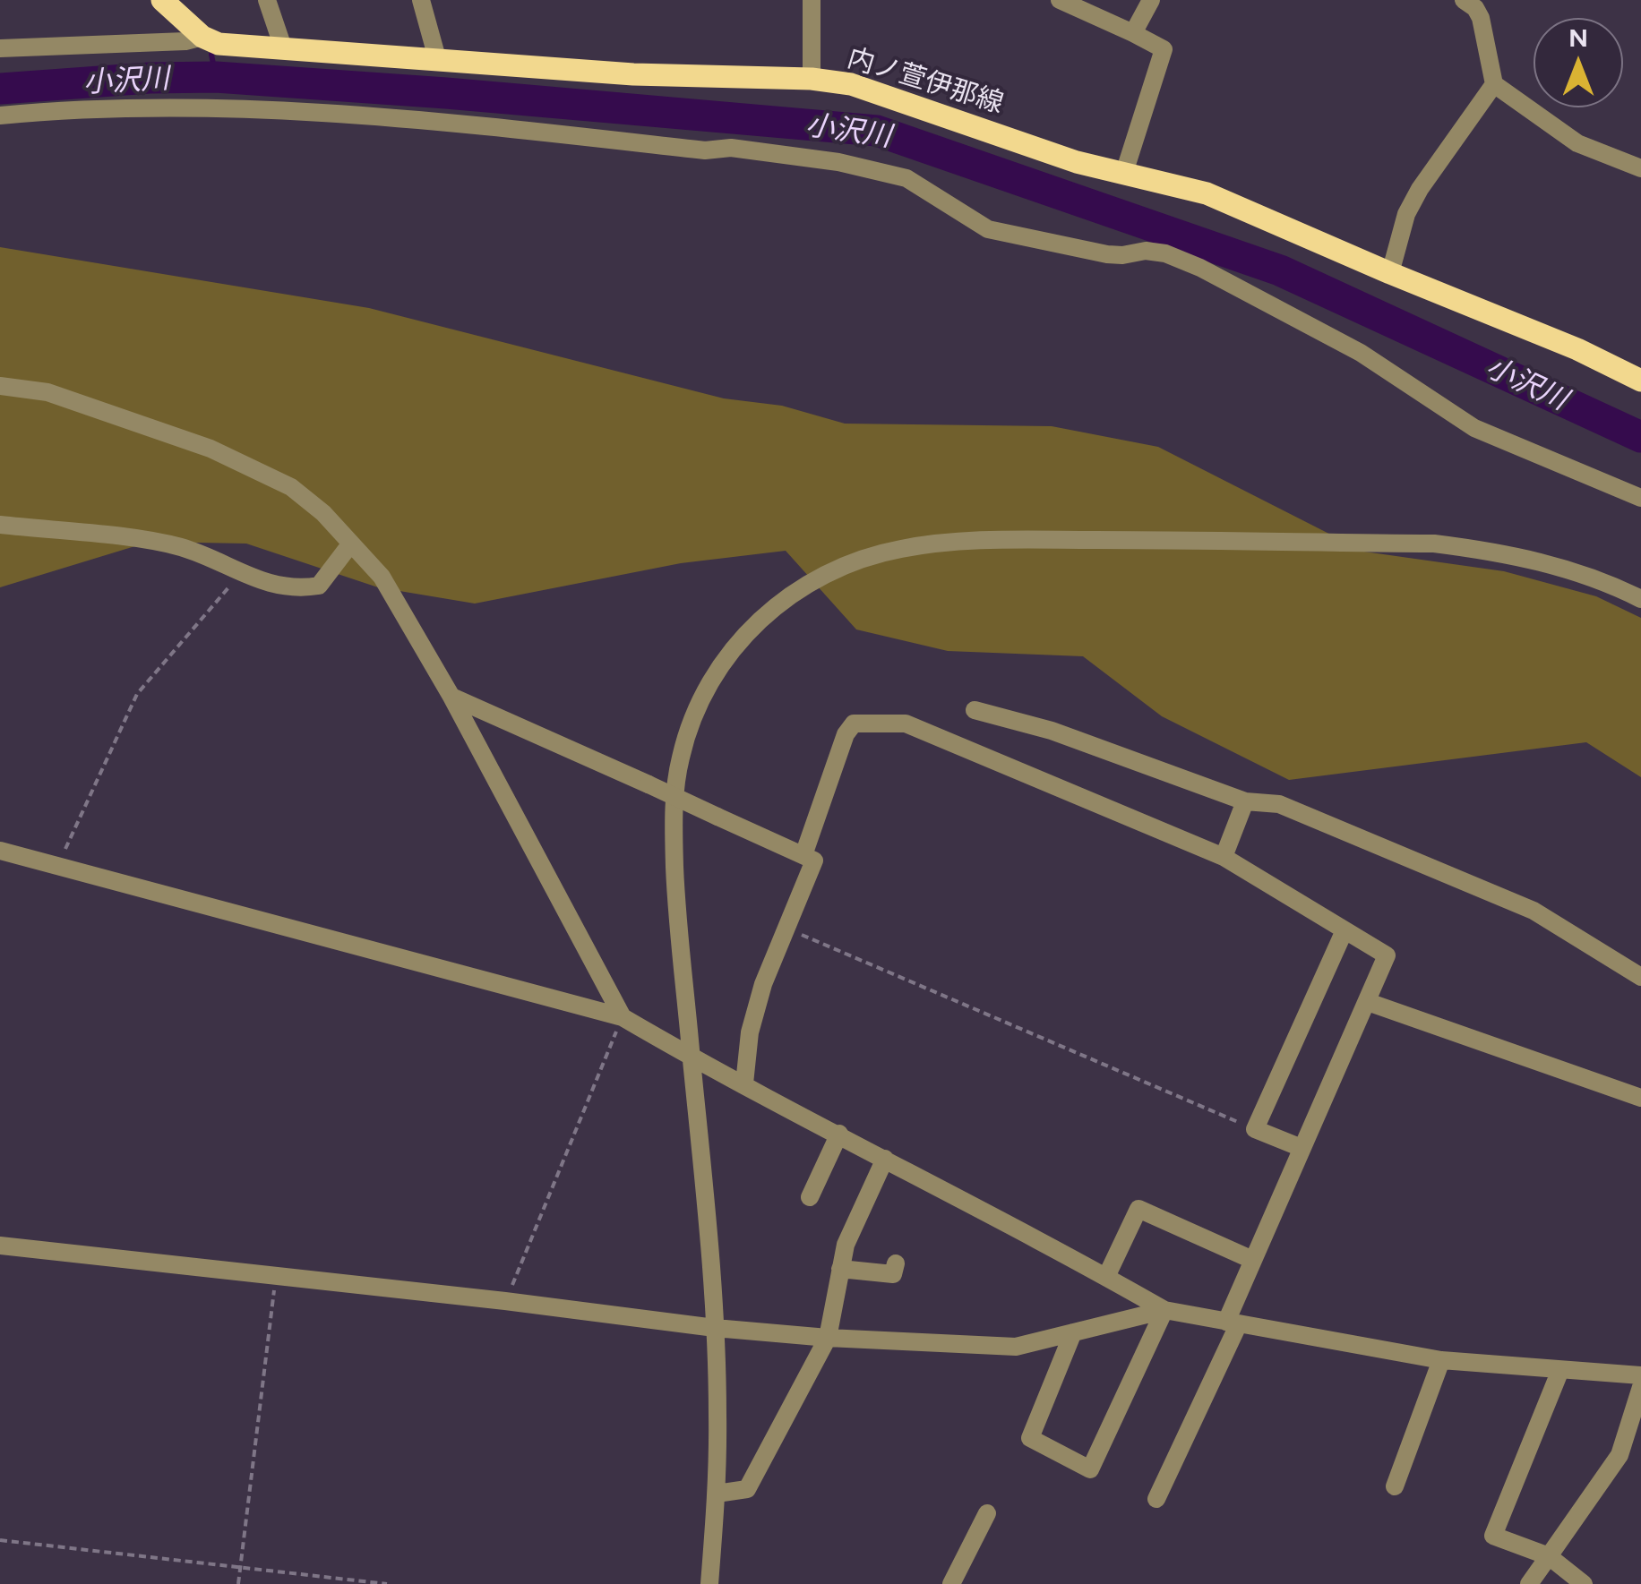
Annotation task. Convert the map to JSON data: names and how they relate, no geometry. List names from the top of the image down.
{
  "streets": {
    "main road": ["内ノ萱伊那線"]
  },
  "water": ["小沢川"],
  "north": "top"
}
